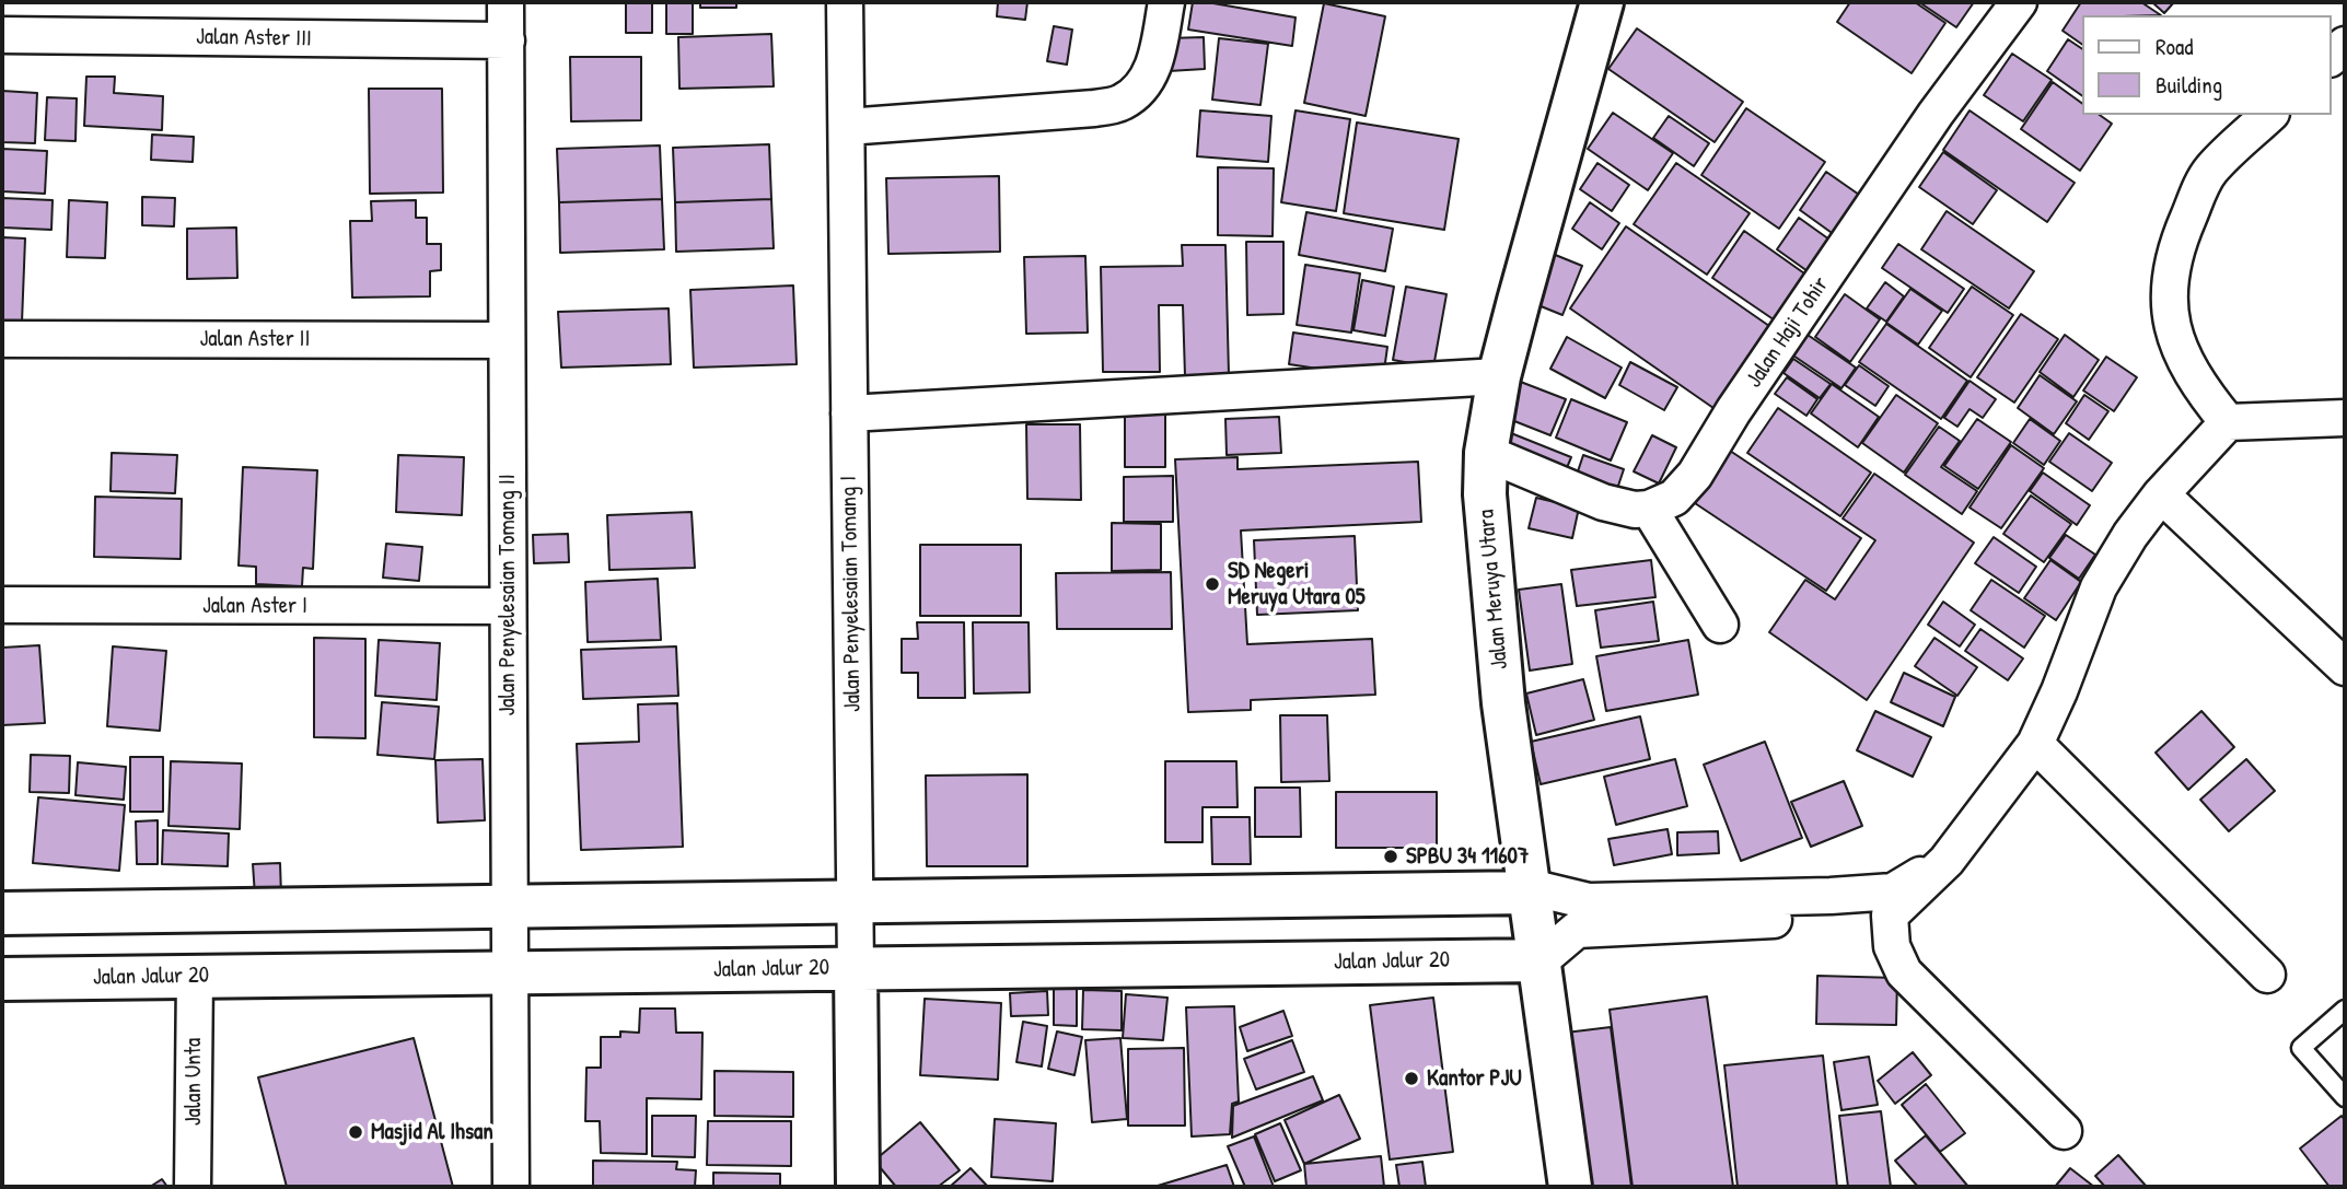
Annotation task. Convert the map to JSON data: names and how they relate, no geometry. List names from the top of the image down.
{
  "streets": {
    "street": [
      "Jalan Aster III",
      "Jalan Haji Tohir",
      "Jalan Aster II",
      "Jalan Meruya Utara",
      "Jalan Penyelesaian Tomang I",
      "Jalan Penyelesaian Tomang II",
      "Jalan Aster I",
      "Jalan Jalur 20",
      "Jalan Unta"
    ]
  },
  "crossings": [
    ["Jalan Aster III", "Jalan Penyelesaian Tomang II"],
    ["Jalan Aster II", "Jalan Penyelesaian Tomang II"],
    ["Jalan Meruya Utara", "Jalan Jalur 20"],
    ["Jalan Penyelesaian Tomang I", "Jalan Jalur 20"],
    ["Jalan Penyelesaian Tomang II", "Jalan Aster I"],
    ["Jalan Penyelesaian Tomang II", "Jalan Jalur 20"],
    ["Jalan Jalur 20", "Jalan Unta"]
  ],
  "places": [
    "SD Negeri Meruya Utara 05",
    "SPBU 34 11607",
    "Kantor PJU",
    "Masjid Al Ihsan"
  ],
  "legend": ["Road", "Building"]
}
